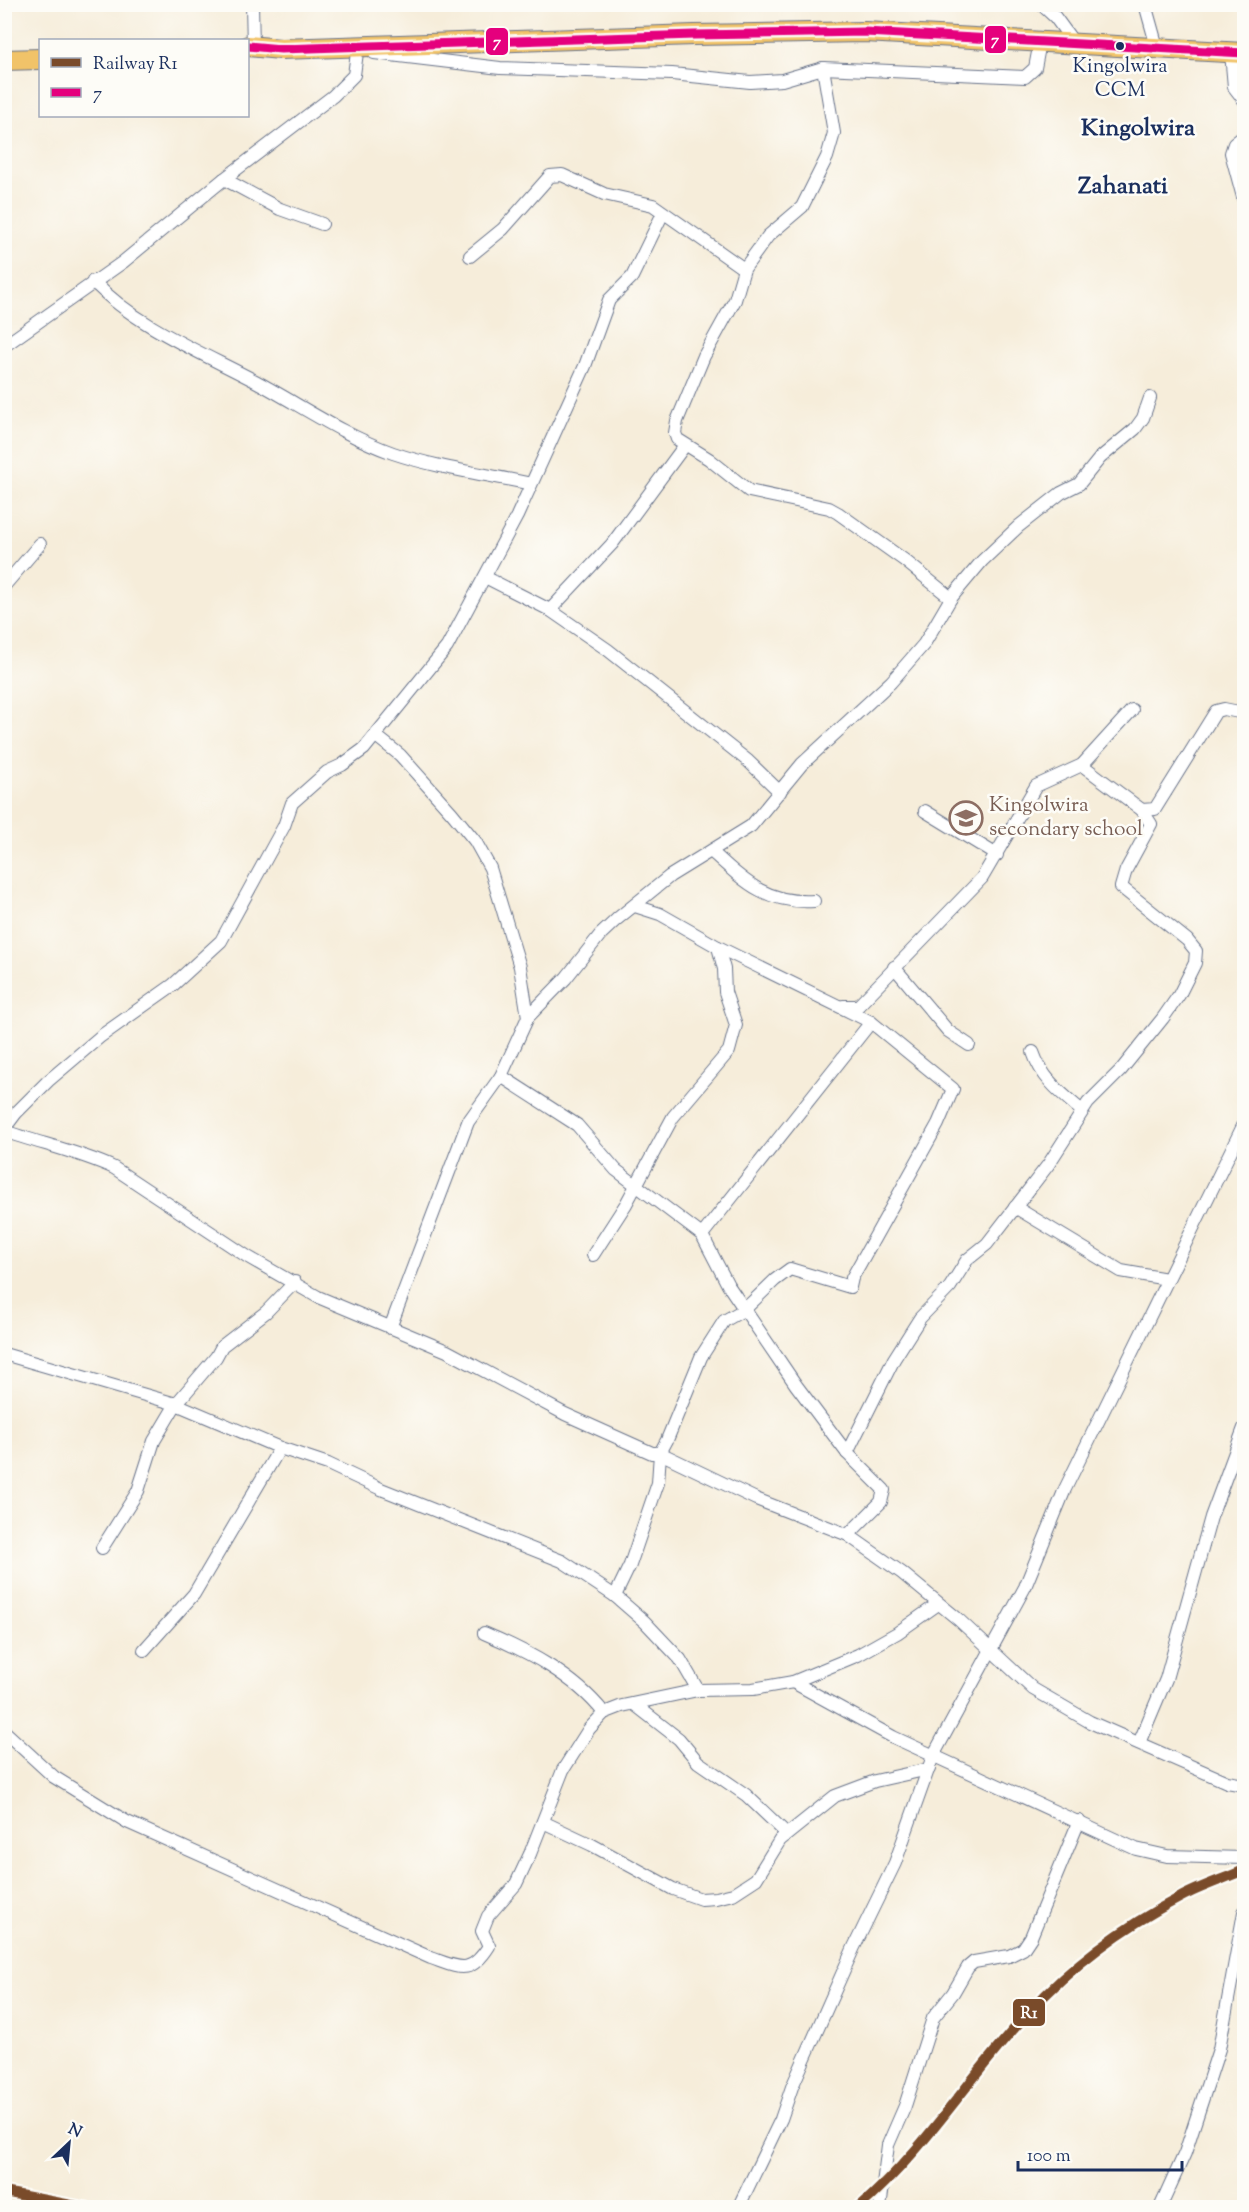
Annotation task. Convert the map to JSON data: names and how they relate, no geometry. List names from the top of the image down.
{
  "districts": ["Kingolwira", "Zahanati"],
  "places": {
    "other": ["Kingolwira CCM"],
    "school or university": ["Kingolwira secondary school"]
  },
  "lines": ["transit line 7", "rail line R1"],
  "legend": ["Railway R1", "7"],
  "scale_bar": "100 m",
  "north": "top right"
}
